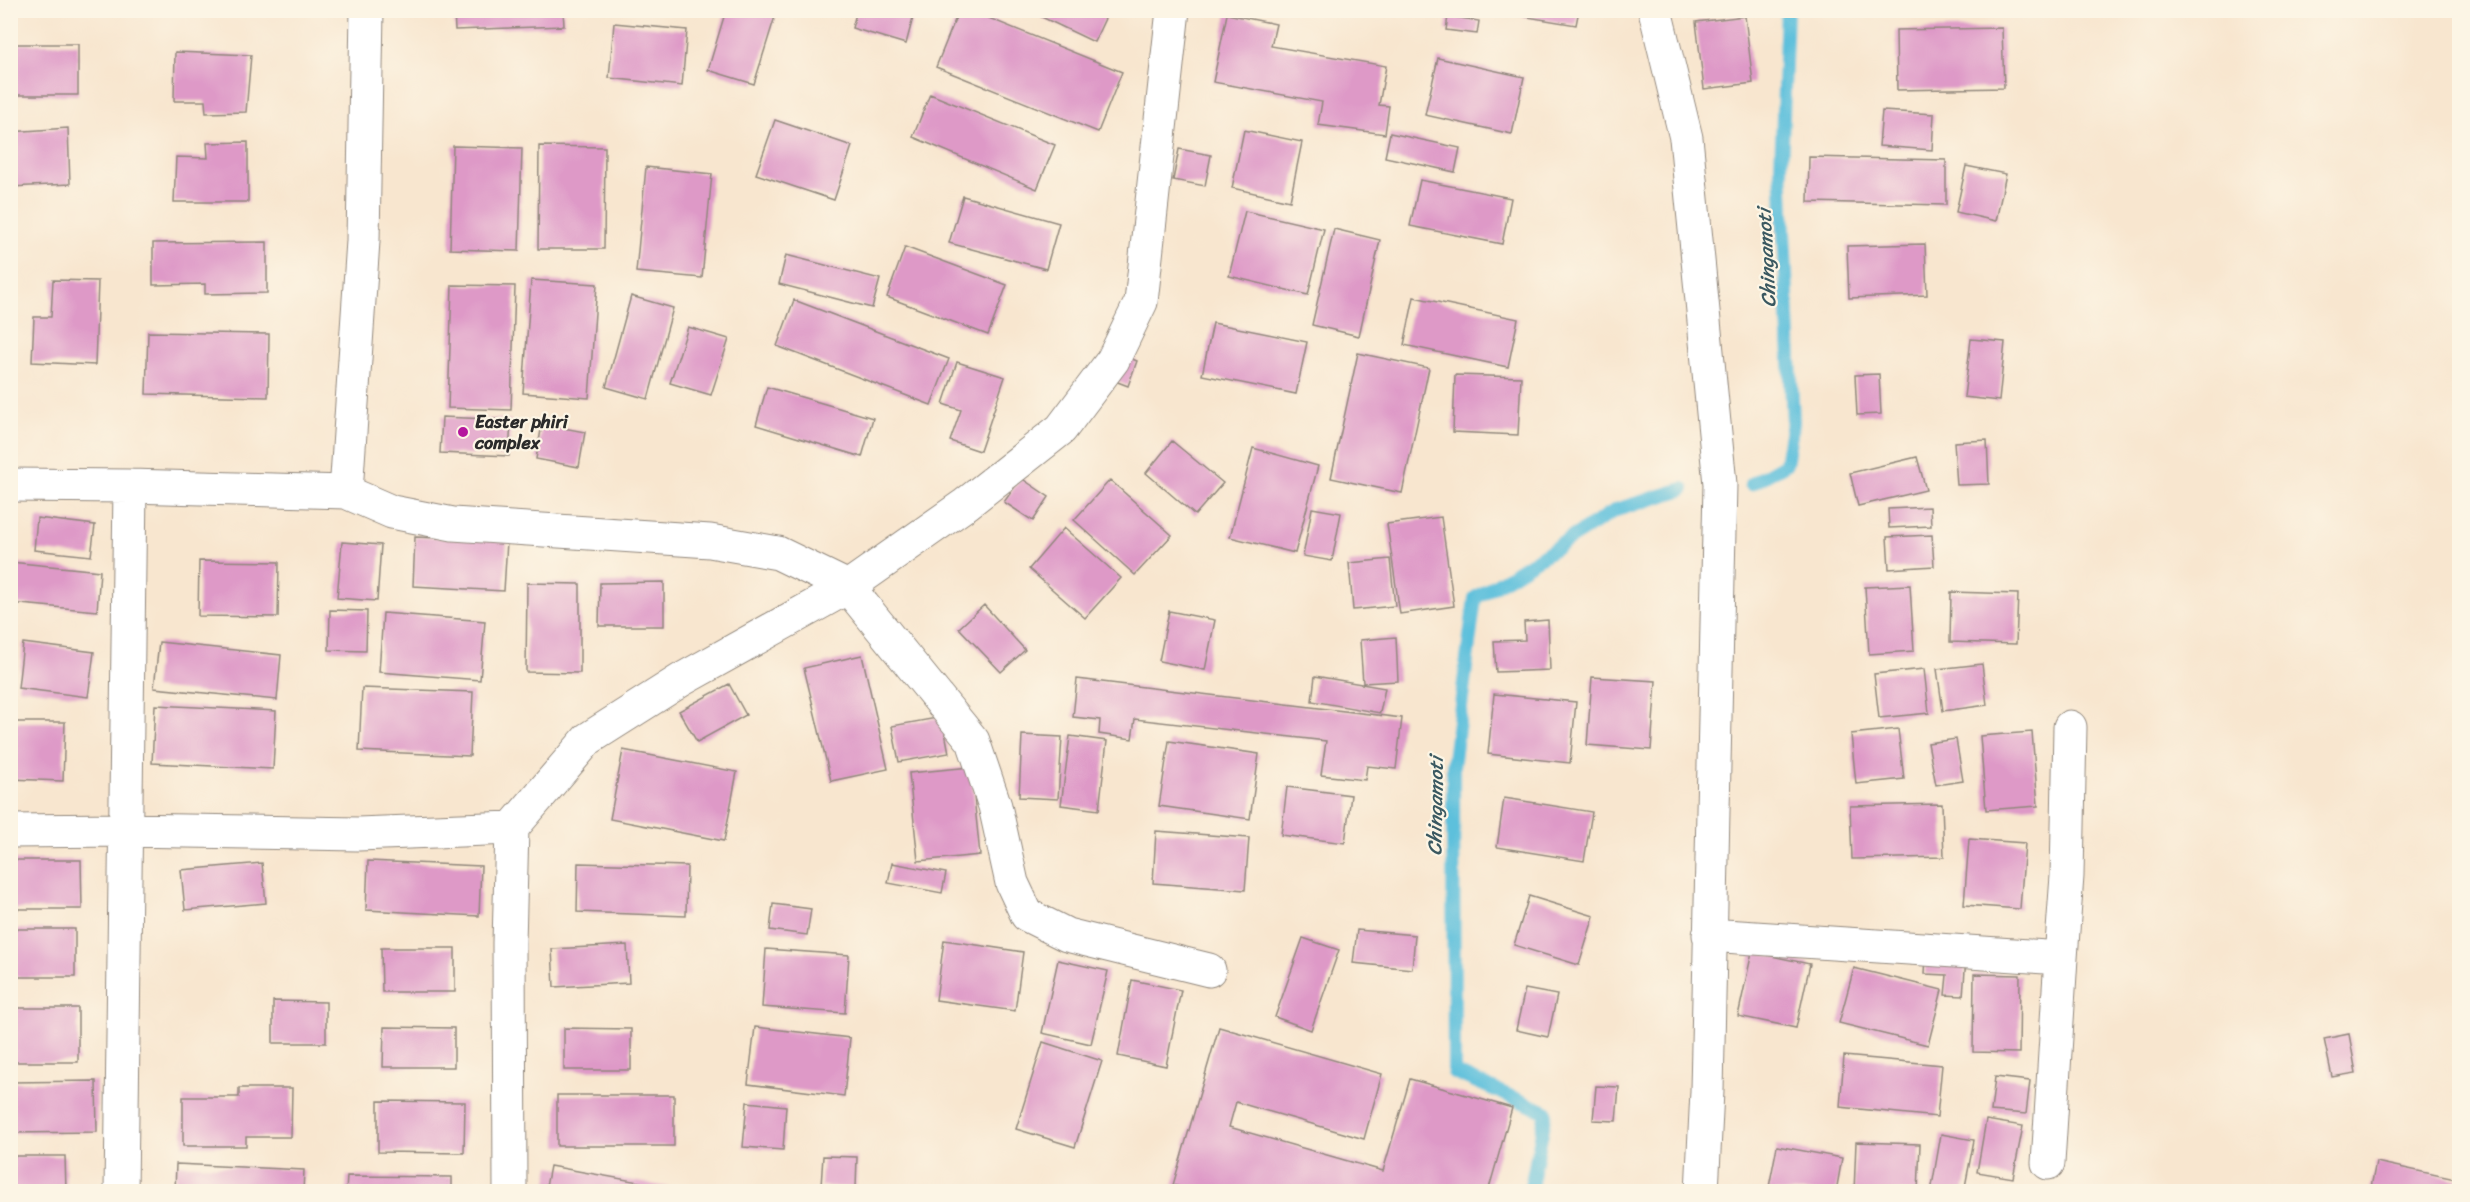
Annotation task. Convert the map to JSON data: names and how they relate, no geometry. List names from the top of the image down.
{
  "water": ["Chingamoti"],
  "places": ["Easter phiri complex"]
}
